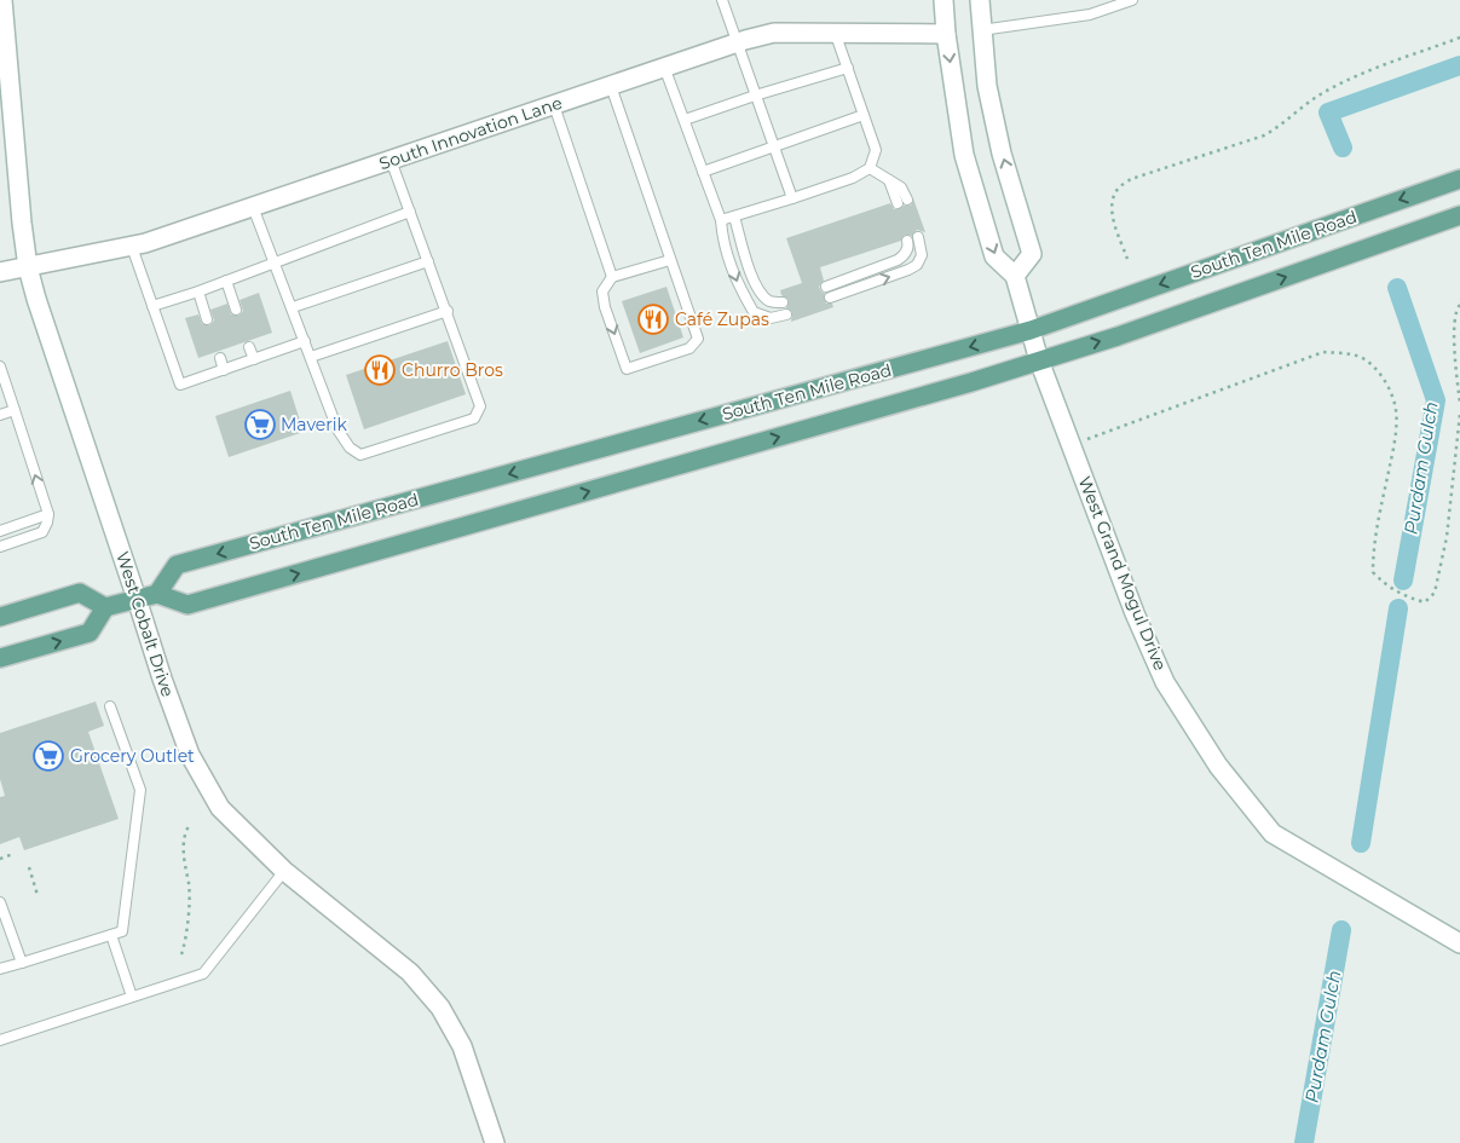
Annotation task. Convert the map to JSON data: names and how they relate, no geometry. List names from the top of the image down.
{
  "streets": {
    "main road": ["South Ten Mile Road"],
    "street": ["South Innovation Lane", "West Grand Mogul Drive", "West Cobalt Drive"]
  },
  "crossings": [
    ["South Innovation Lane", "West Cobalt Drive"],
    ["South Ten Mile Road", "West Grand Mogul Drive"]
  ],
  "water": ["Purdam Gulch"],
  "places": {
    "restaurant": ["Café Zupas", "Churro Bros"],
    "supermarket": ["Maverik", "Grocery Outlet"]
  }
}
